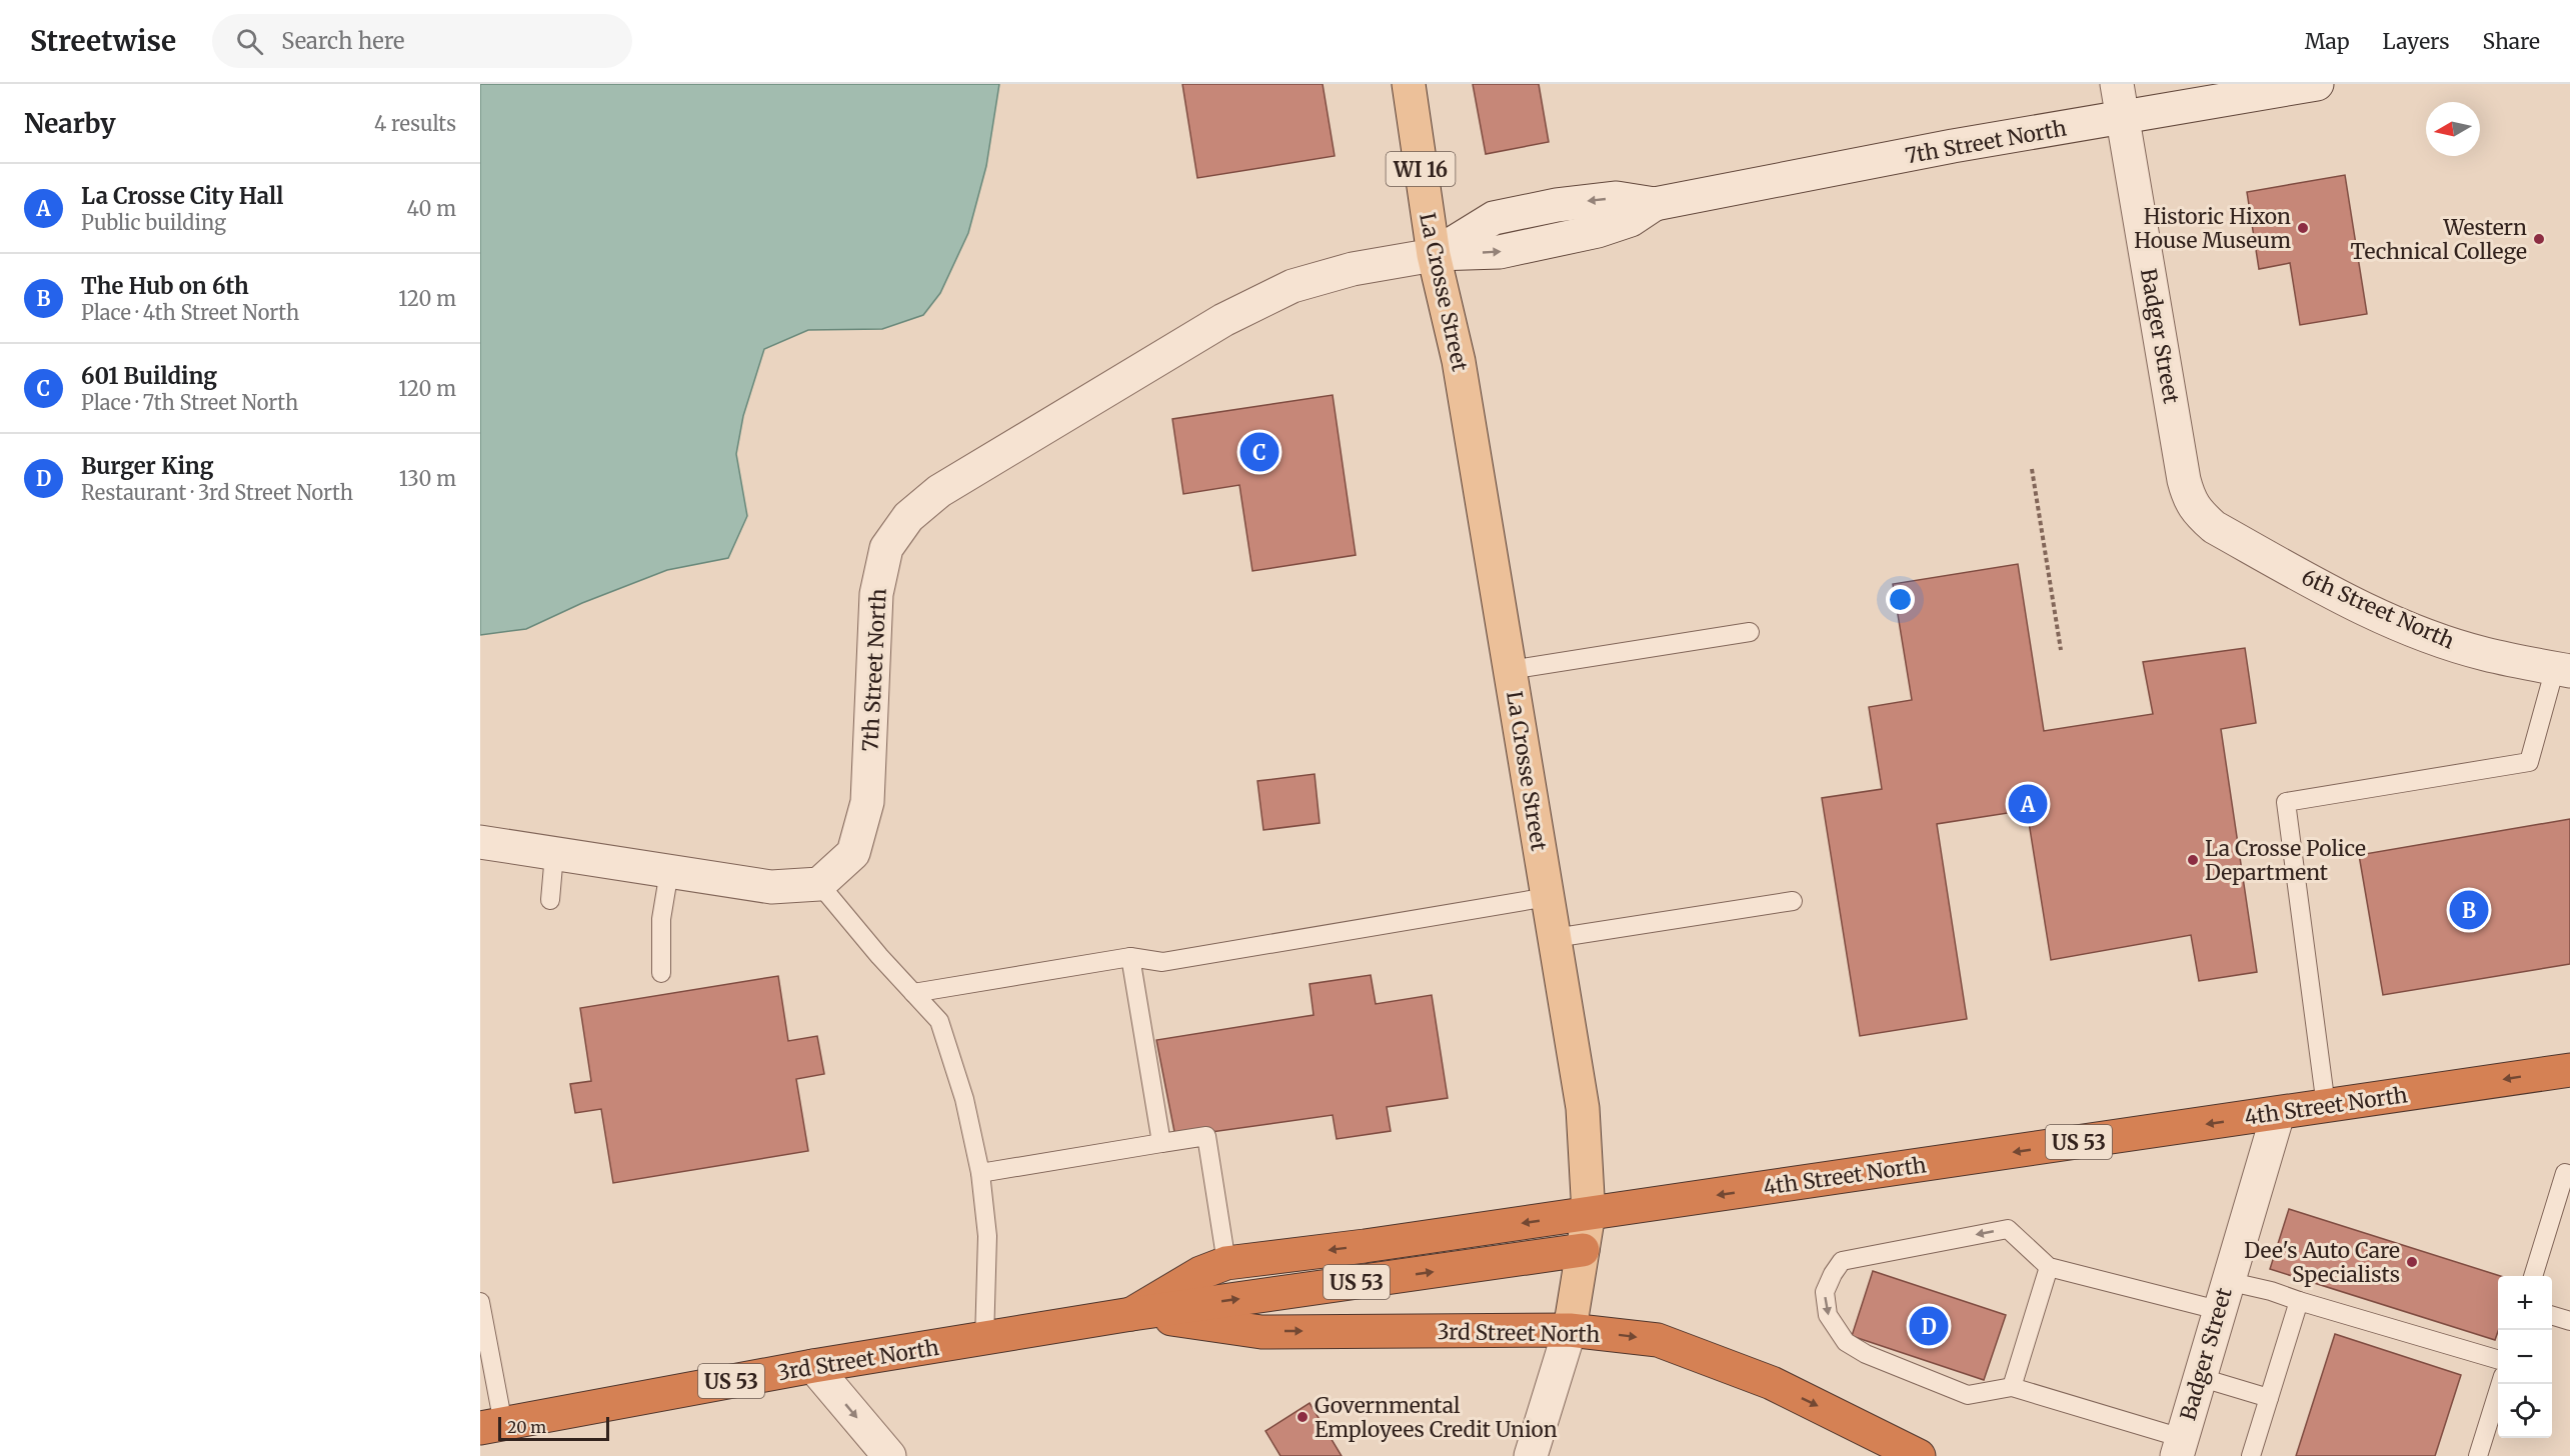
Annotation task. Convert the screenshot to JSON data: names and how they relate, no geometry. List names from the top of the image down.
{
  "streets": {
    "highway": ["4th Street North", "US 53", "3rd Street North"],
    "main road": ["WI 16", "La Crosse Street"],
    "street": ["7th Street North", "Badger Street", "6th Street North"]
  },
  "crossings": [
    ["7th Street North", "La Crosse Street"],
    ["7th Street North", "Badger Street"],
    ["La Crosse Street", "4th Street North"],
    ["La Crosse Street", "3rd Street North"],
    ["Badger Street", "6th Street North"],
    ["Badger Street", "4th Street North"],
    ["4th Street North", "3rd Street North"]
  ],
  "one_way": ["4th Street North", "3rd Street North"],
  "places": [
    "Historic Hixon House Museum",
    "Western Technical College",
    "La Crosse Police Department",
    "Dee's Auto Care Specialists",
    "Governmental Employees Credit Union"
  ],
  "scale_bar": "20 m",
  "north": "left",
  "page": {
    "header": "Streetwise",
    "search": "Search here",
    "nav": ["Map", "Layers", "Share"],
    "heading": ["Nearby", "4 results"],
    "list": [
      {
        "mark": "A",
        "name": "La Crosse City Hall",
        "note": "Public building",
        "value": "40 m"
      },
      {
        "mark": "B",
        "name": "The Hub on 6th",
        "note": "Place · 4th Street North",
        "value": "120 m"
      },
      {
        "mark": "C",
        "name": "601 Building",
        "note": "Place · 7th Street North",
        "value": "120 m"
      },
      {
        "mark": "D",
        "name": "Burger King",
        "note": "Restaurant · 3rd Street North",
        "value": "130 m"
      }
    ],
    "pins": [
      "C",
      "A",
      "B",
      "D"
    ],
    "map_buttons": ["+", "−"],
    "scale": "20 m"
  }
}
